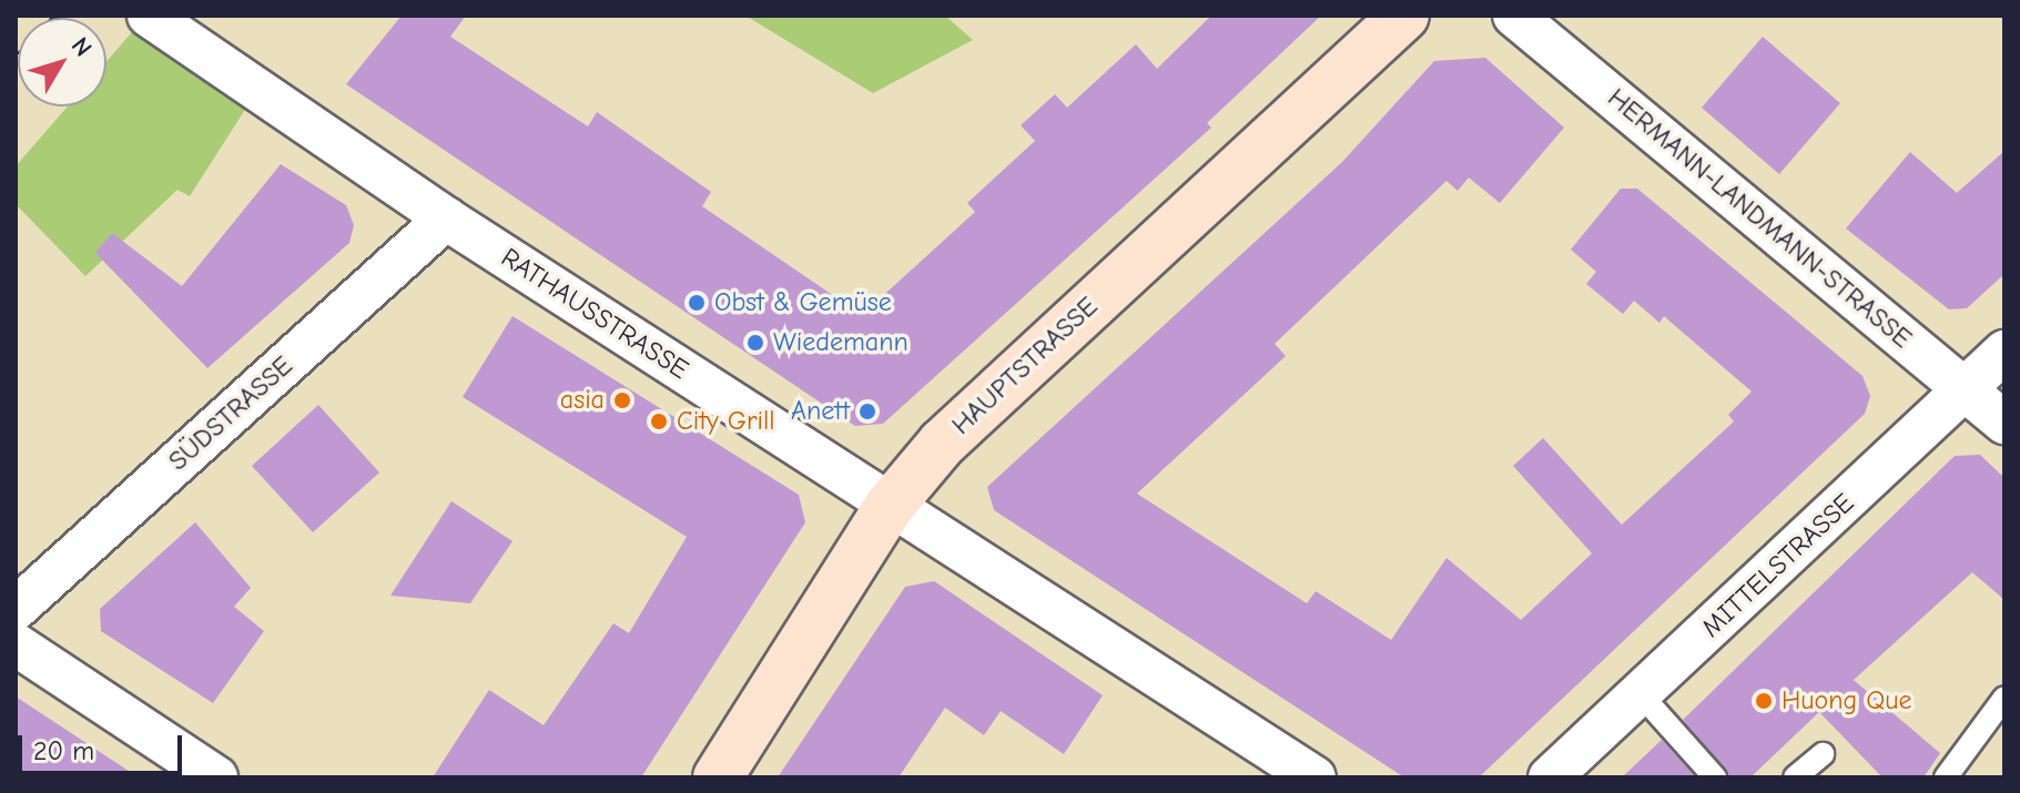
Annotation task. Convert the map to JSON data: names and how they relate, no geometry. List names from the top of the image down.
{
  "streets": {
    "main road": ["HAUPTSTRASSE"],
    "street": [
      "HERMANN-LANDMANN-STRASSE",
      "RATHAUSSTRASSE",
      "SÜDSTRASSE",
      "MITTELSTRASSE"
    ]
  },
  "crossings": [
    ["HERMANN-LANDMANN-STRASSE", "MITTELSTRASSE"],
    ["RATHAUSSTRASSE", "HAUPTSTRASSE"],
    ["RATHAUSSTRASSE", "SÜDSTRASSE"]
  ],
  "places": [
    "Obst & Gemüse",
    "Wiedemann",
    "asia",
    "Anett",
    "City Grill",
    "Huong Que"
  ],
  "scale_bar": "20 m",
  "north": "top right"
}
